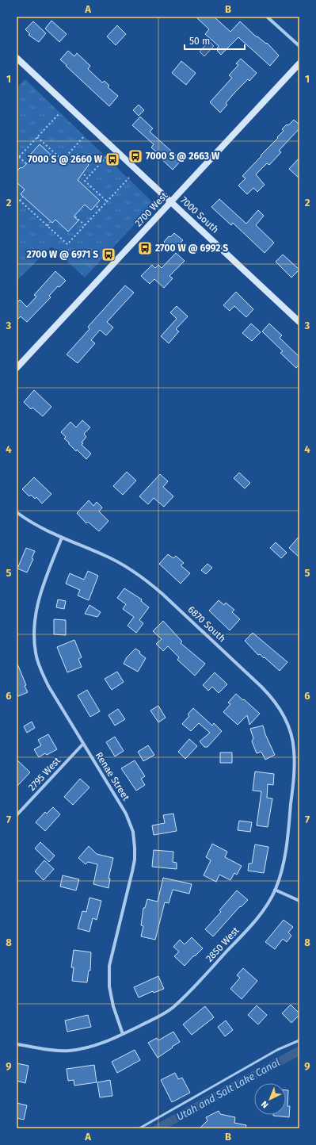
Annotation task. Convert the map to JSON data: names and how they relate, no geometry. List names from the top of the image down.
{
  "streets": {
    "main road": ["2700 West", "7000 South"],
    "street": [
      "6870 South",
      "2795 West",
      "Renae Street",
      "2850 West"
    ]
  },
  "crossings": [
    ["2700 West", "7000 South"],
    ["6870 South", "Renae Street"],
    ["6870 South", "2850 West"],
    ["2795 West", "Renae Street"],
    ["Renae Street", "2850 West"]
  ],
  "water": ["Utah and Salt Lake Canal"],
  "places": {
    "bus stop": [
      "7000 S @ 2663 W",
      "7000 S @ 2660 W",
      "2700 W @ 6992 S",
      "2700 W @ 6971 S"
    ]
  },
  "scale_bar": "50 m",
  "north": "bottom left",
  "grid": {
    "columns": ["A", "B"],
    "rows": [
      "1",
      "2",
      "3",
      "4",
      "5",
      "6",
      "7",
      "8",
      "9"
    ]
  }
}
